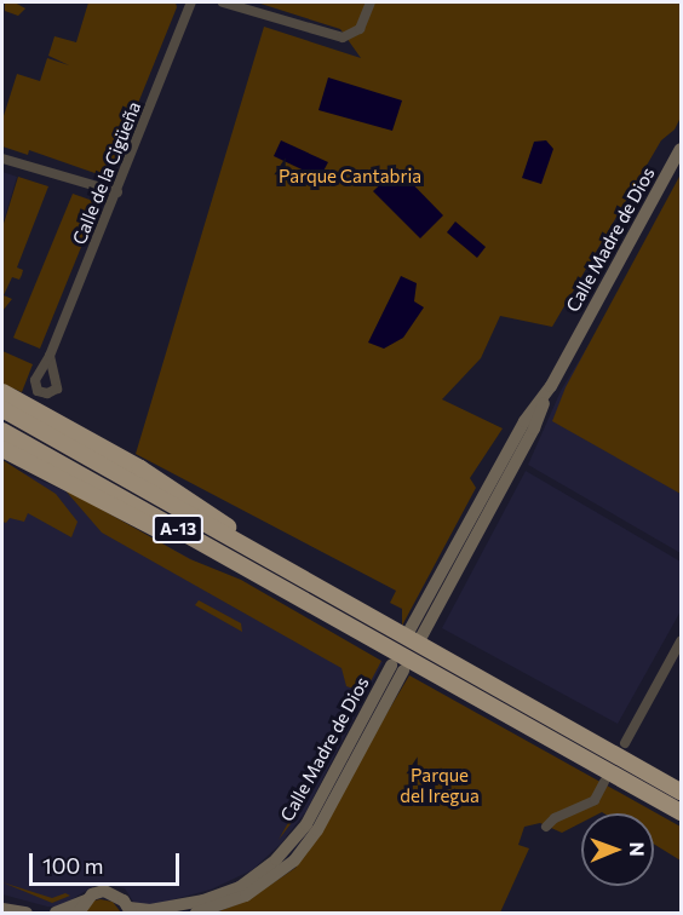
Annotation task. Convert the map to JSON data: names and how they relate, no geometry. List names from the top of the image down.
{
  "streets": {
    "highway": ["A-13"],
    "main road": ["Calle Madre de Dios"],
    "street": ["Calle de la Cigüeña"]
  },
  "crossings": [
    ["Calle Madre de Dios", "A-13"]
  ],
  "parks": ["Parque Cantabria", "Parque del Iregua"],
  "scale_bar": "100 m",
  "north": "right"
}
